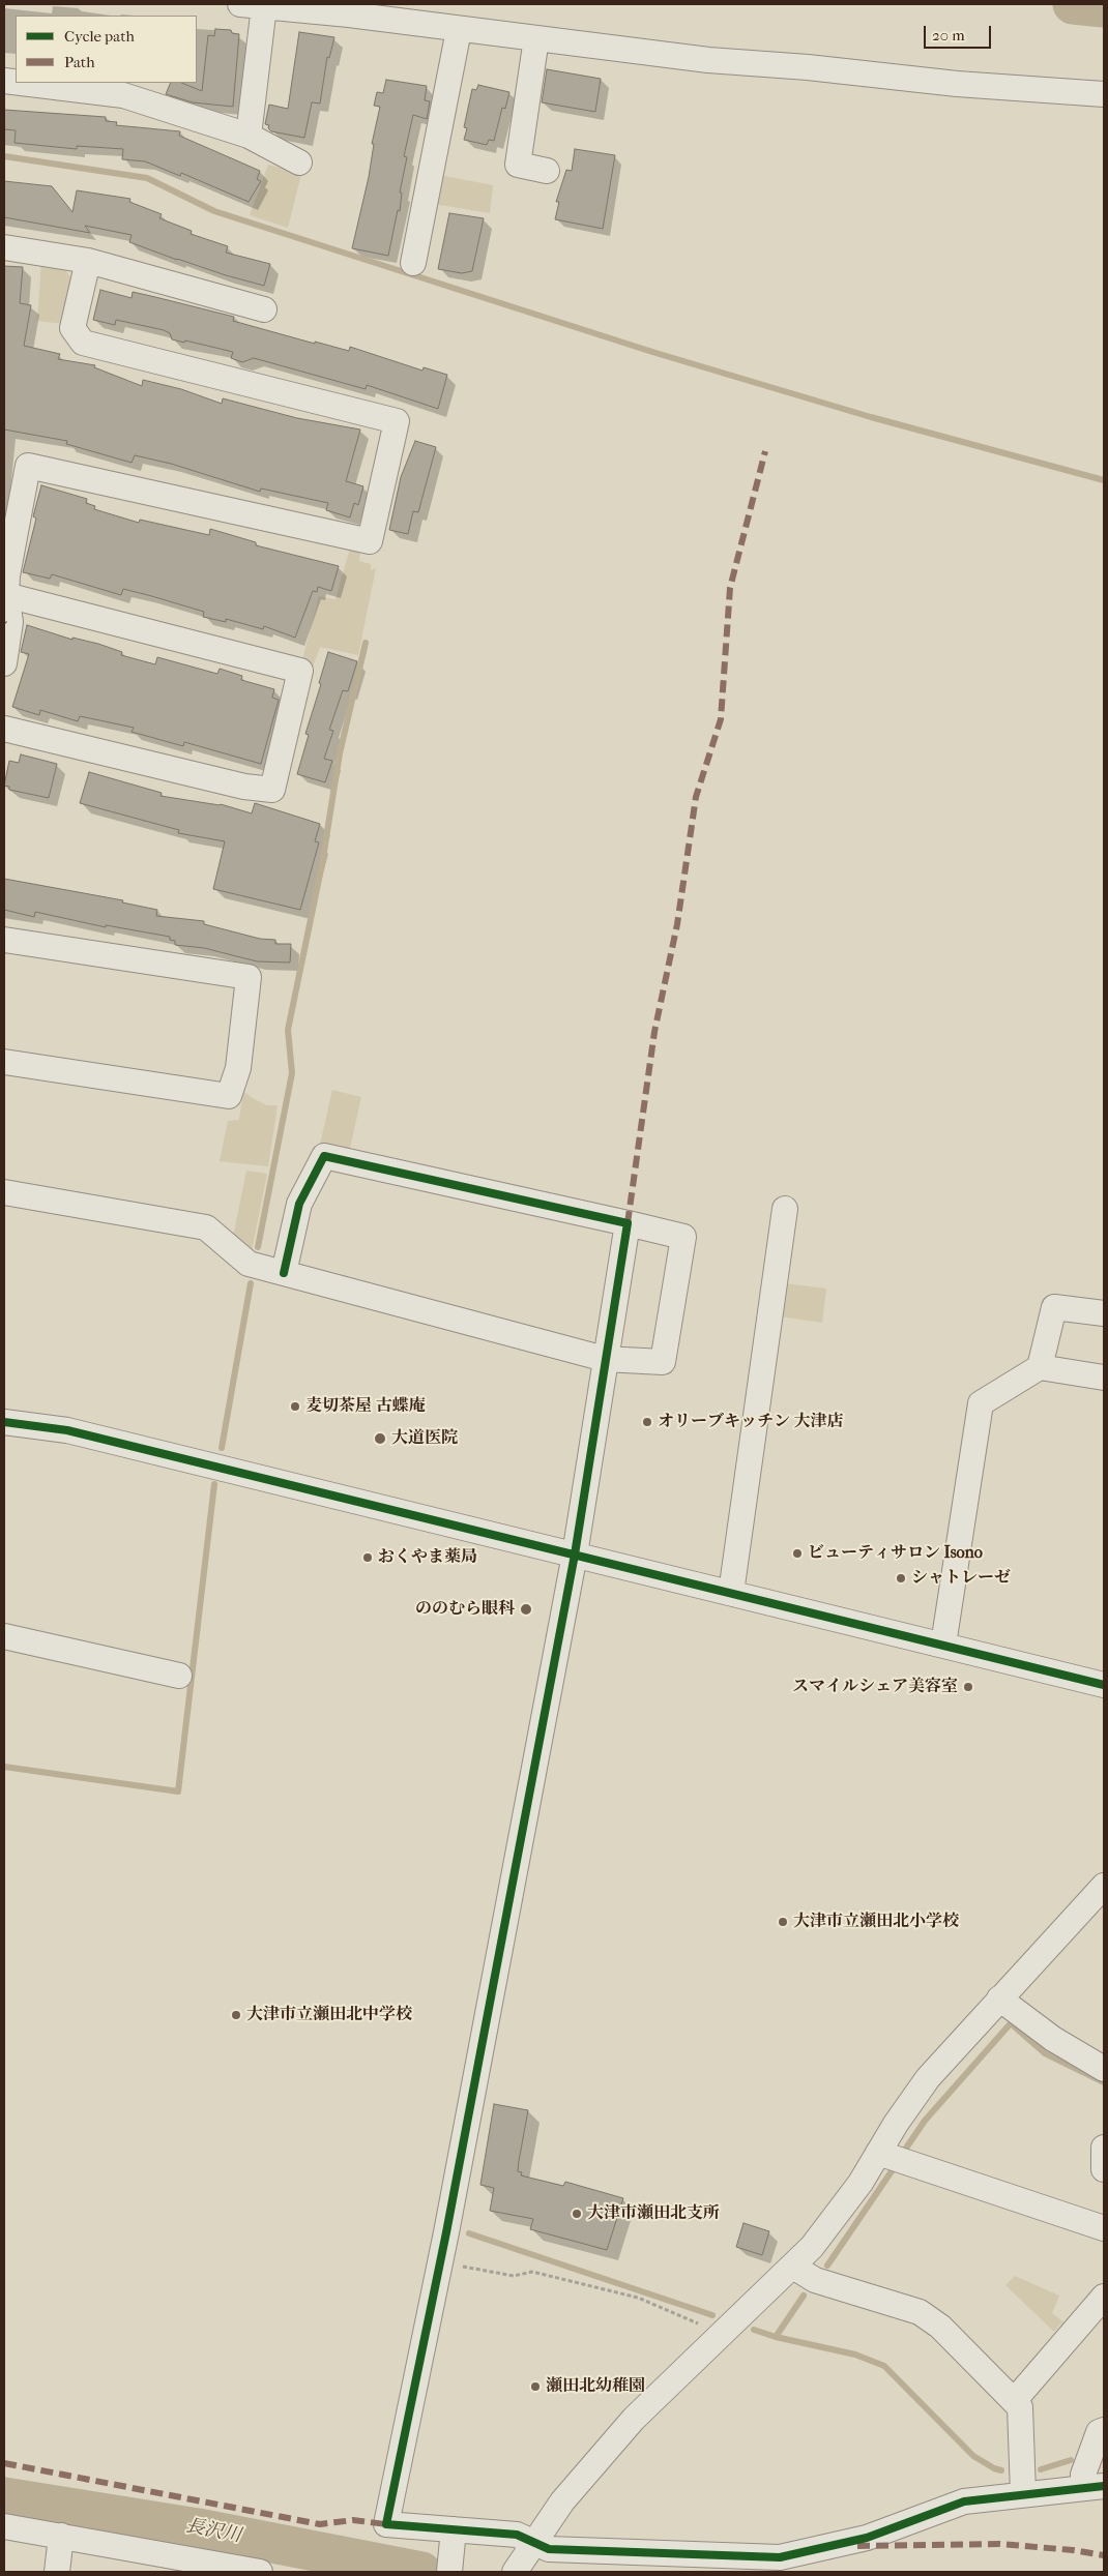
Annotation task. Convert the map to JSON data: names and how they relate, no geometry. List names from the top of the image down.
{
  "water": ["長沢川"],
  "places": [
    "麦切茶屋 古蝶庵",
    "オリーブキッチン 大津店",
    "大道医院",
    "ビューティサロン Isono",
    "おくやま薬局",
    "シャトレーゼ",
    "ののむら眼科",
    "スマイルシェア美容室",
    "大津市立瀬田北小学校",
    "大津市立瀬田北中学校",
    "大津市瀬田北支所",
    "瀬田北幼稚園"
  ],
  "legend": ["Cycle path", "Path"],
  "scale_bar": "20 m"
}
